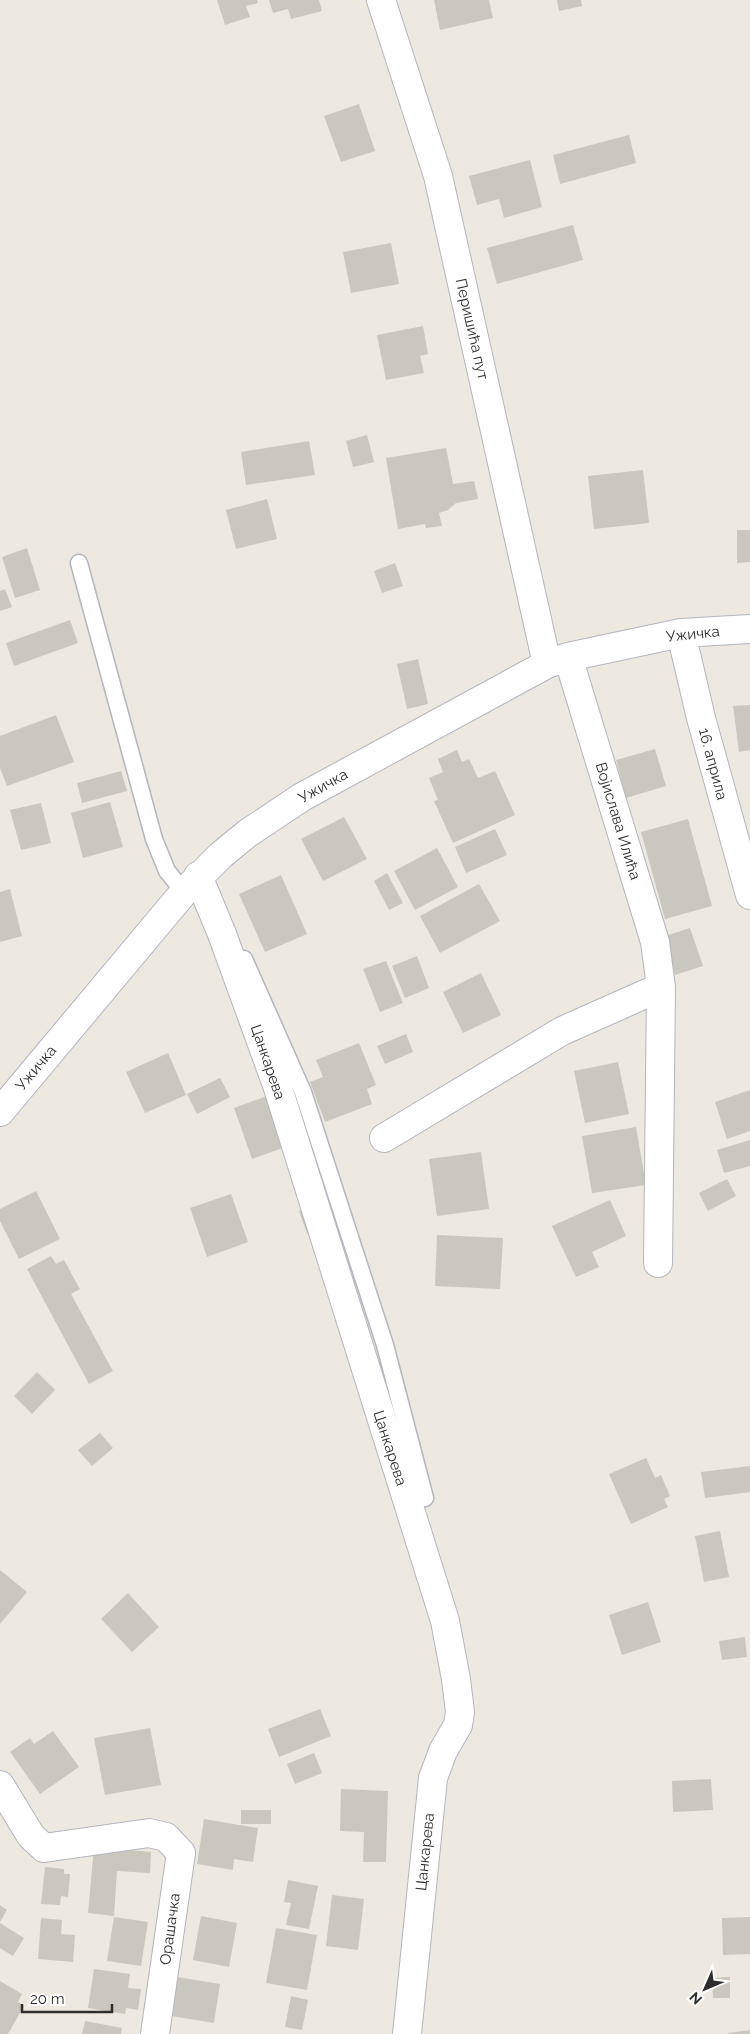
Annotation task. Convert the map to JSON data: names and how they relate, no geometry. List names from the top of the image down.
{
  "streets": {
    "street": [
      "Перишића пут",
      "Ужичка",
      "16. априла",
      "Војислава Илића",
      "Цанкарева",
      "Орашачка"
    ]
  },
  "crossings": [
    ["Перишића пут", "Ужичка"],
    ["Перишића пут", "Војислава Илића"],
    ["Ужичка", "16. априла"],
    ["Ужичка", "Војислава Илића"],
    ["Ужичка", "Цанкарева"]
  ],
  "scale_bar": "20 m",
  "north": "bottom left"
}
